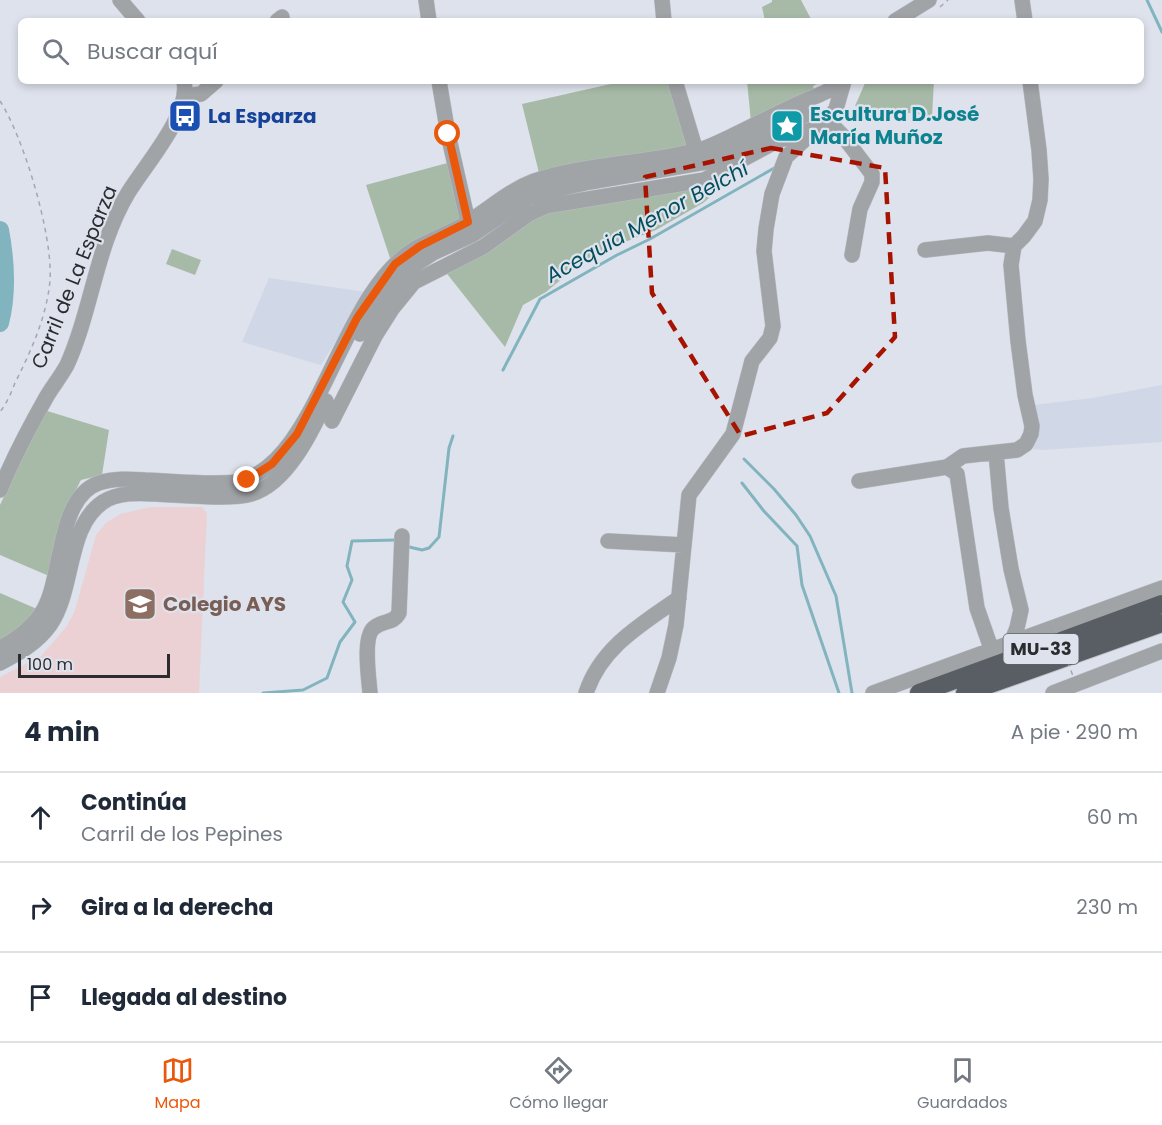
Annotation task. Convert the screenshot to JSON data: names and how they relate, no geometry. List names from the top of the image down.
{
  "streets": {
    "highway": ["MU-33"],
    "street": ["Carril de La Esparza"]
  },
  "water": ["Acequia Menor Belchí"],
  "places": {
    "bus stop": ["La Esparza"],
    "place": ["Escultura D.José María Muñoz"],
    "school or university": ["Colegio AYS"]
  },
  "scale_bar": "100 m",
  "page": {
    "search": "Buscar aquí",
    "scale": "100 m",
    "heading": ["4 min", "A pie · 290 m"],
    "list": [
      ["Continúa", "Carril de los Pepines", "60 m"],
      ["Gira a la derecha", "230 m"],
      "Llegada al destino"
    ],
    "nav": ["Mapa", "Cómo llegar", "Guardados"]
  }
}
